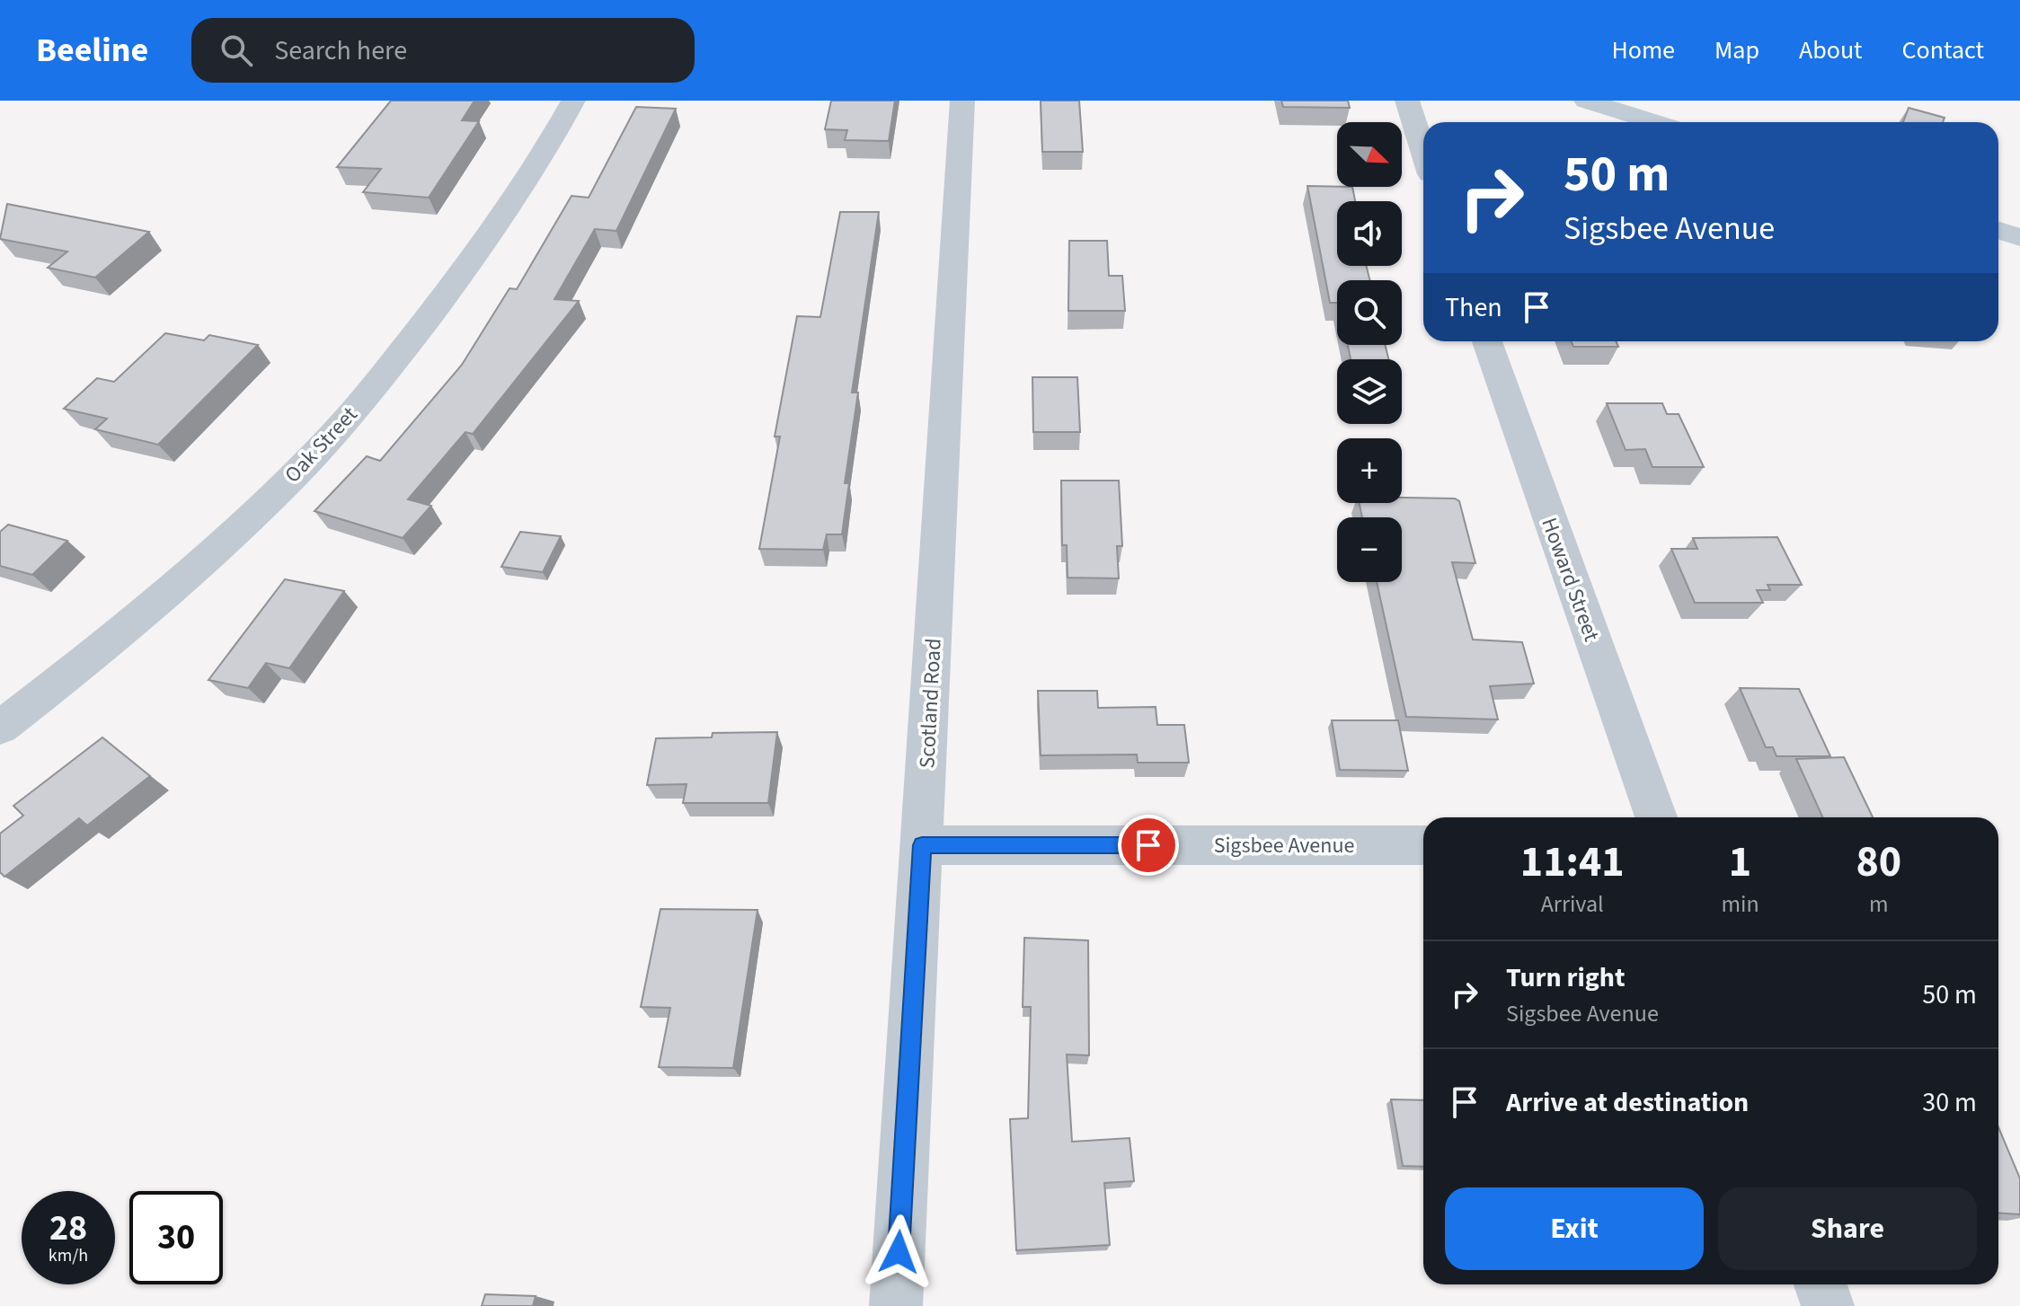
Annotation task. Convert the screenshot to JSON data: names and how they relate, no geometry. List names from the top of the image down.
{
  "streets": {
    "street": [
      "Oak Street",
      "Howard Street",
      "Scotland Road",
      "Sigsbee Avenue"
    ]
  },
  "crossings": [
    ["Scotland Road", "Sigsbee Avenue"]
  ],
  "north": "bottom right",
  "page": {
    "header": "Beeline",
    "search": "Search here",
    "nav": [
      "Home",
      "Map",
      "About",
      "Contact"
    ],
    "map_buttons": ["+", "−"],
    "turn": ["50 m", "Sigsbee Avenue"],
    "then": "Then",
    "eta": [
      "11:41",
      "Arrival",
      "1",
      "min",
      "80",
      "m"
    ],
    "list": [
      {
        "name": "Turn right",
        "note": "Sigsbee Avenue",
        "value": "50 m"
      },
      {
        "name": "Arrive at destination",
        "value": "30 m"
      }
    ],
    "buttons": ["Exit", "Share"],
    "speed": "28 km/h",
    "limit": "30"
  }
}
